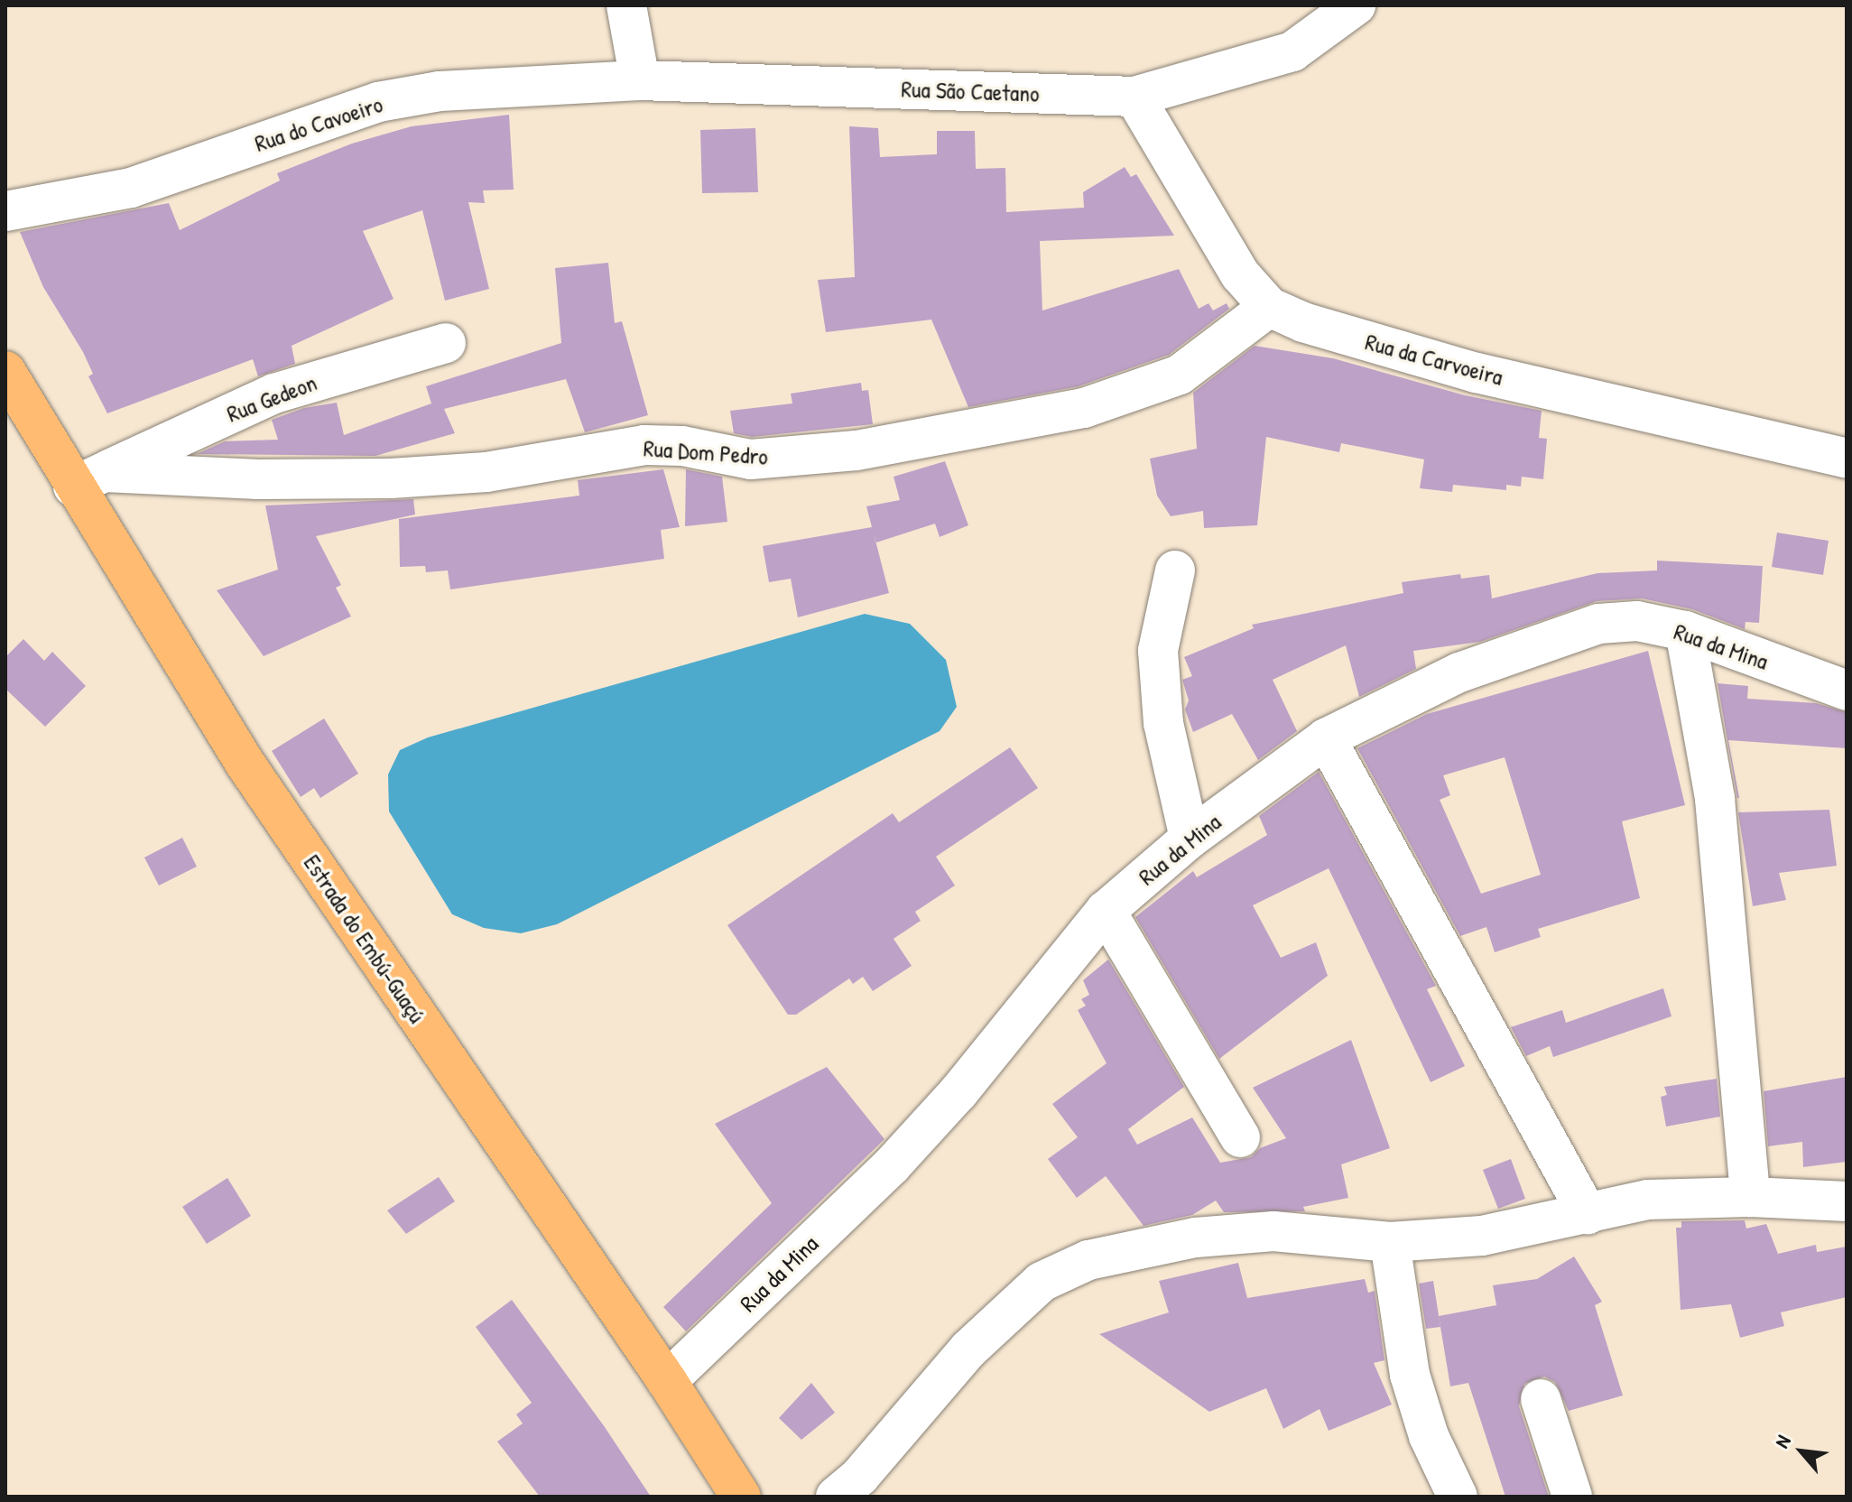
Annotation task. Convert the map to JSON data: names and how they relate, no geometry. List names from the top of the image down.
{
  "streets": {
    "main road": ["Estrada do Embú-Guaçú"],
    "street": [
      "Rua São Caetano",
      "Rua do Cavoeiro",
      "Rua da Carvoeira",
      "Rua Gedeon",
      "Rua Dom Pedro",
      "Rua da Mina"
    ]
  },
  "crossings": [
    ["Rua São Caetano", "Rua do Cavoeiro"],
    ["Rua São Caetano", "Rua da Carvoeira"],
    ["Rua da Carvoeira", "Rua Dom Pedro"],
    ["Rua Gedeon", "Rua Dom Pedro"],
    ["Rua Gedeon", "Estrada do Embú-Guaçú"],
    ["Rua Dom Pedro", "Estrada do Embú-Guaçú"],
    ["Rua da Mina", "Estrada do Embú-Guaçú"]
  ],
  "north": "top left"
}
